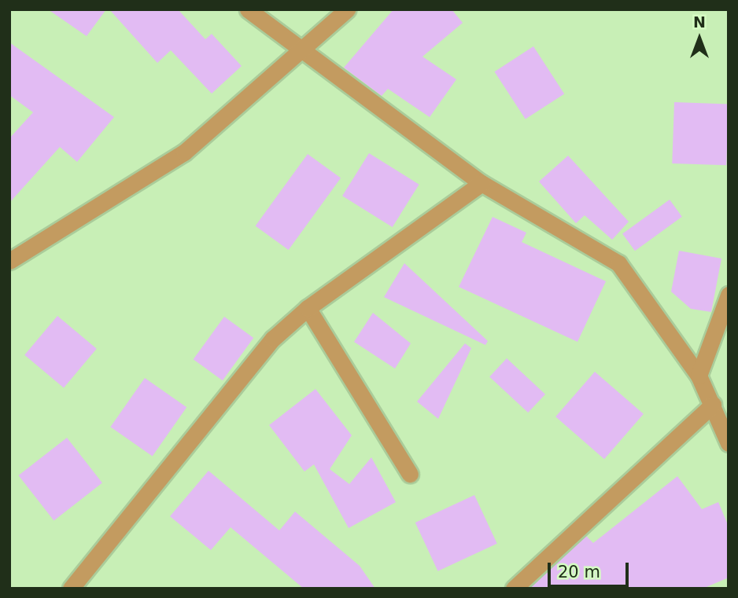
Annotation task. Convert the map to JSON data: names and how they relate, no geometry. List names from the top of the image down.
{
  "scale_bar": "20 m",
  "north": "top"
}
